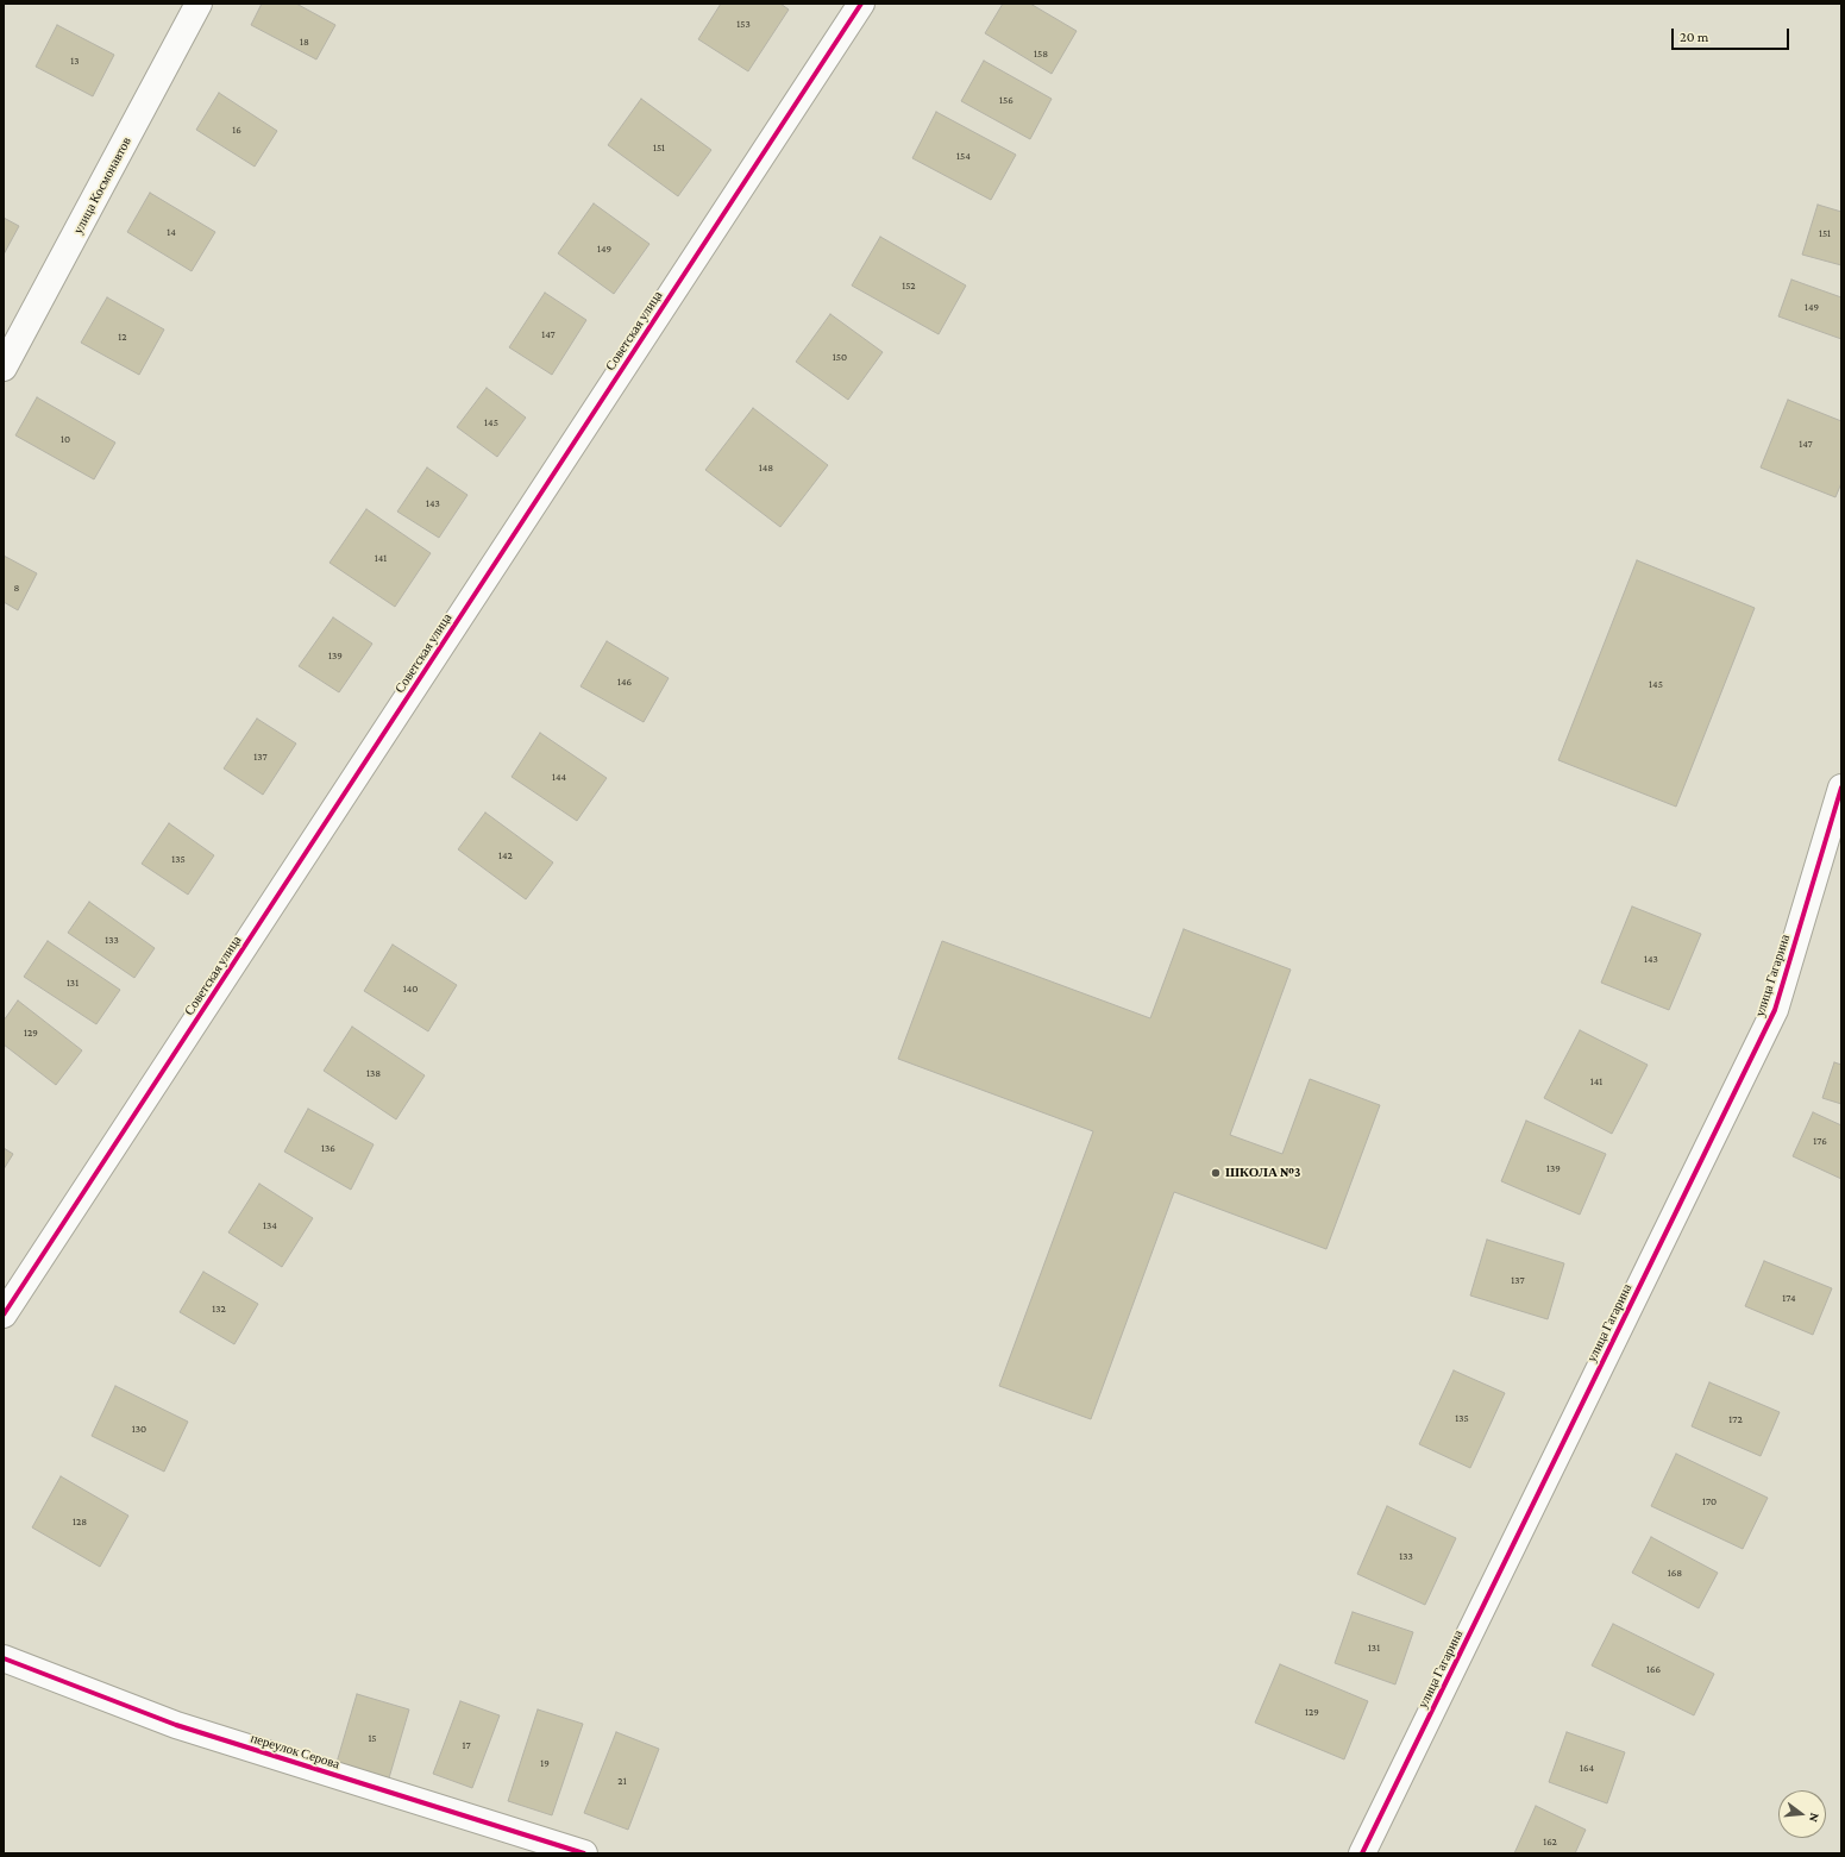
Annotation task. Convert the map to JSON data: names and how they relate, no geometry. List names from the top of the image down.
{
  "streets": {
    "street": [
      "улица Космонавтов",
      "Советская улица",
      "улица Гагарина",
      "переулок Серова"
    ]
  },
  "places": ["ШКОЛА №3"],
  "house_numbers": [
    "153",
    "18",
    "158",
    "13",
    "156",
    "16",
    "151",
    "154",
    "14",
    "151",
    "149",
    "152",
    "149",
    "147",
    "12",
    "150",
    "145",
    "10",
    "147",
    "148",
    "143",
    "141",
    "8",
    "139",
    "146",
    "145",
    "137",
    "144",
    "142",
    "135",
    "133",
    "143",
    "131",
    "140",
    "129",
    "138",
    "141",
    "176",
    "136",
    "139",
    "134",
    "137",
    "174",
    "132",
    "135",
    "172",
    "130",
    "170",
    "128",
    "133",
    "168",
    "131",
    "166",
    "129",
    "15",
    "17",
    "19",
    "164",
    "21",
    "162"
  ],
  "scale_bar": "20 m",
  "north": "right"
}
